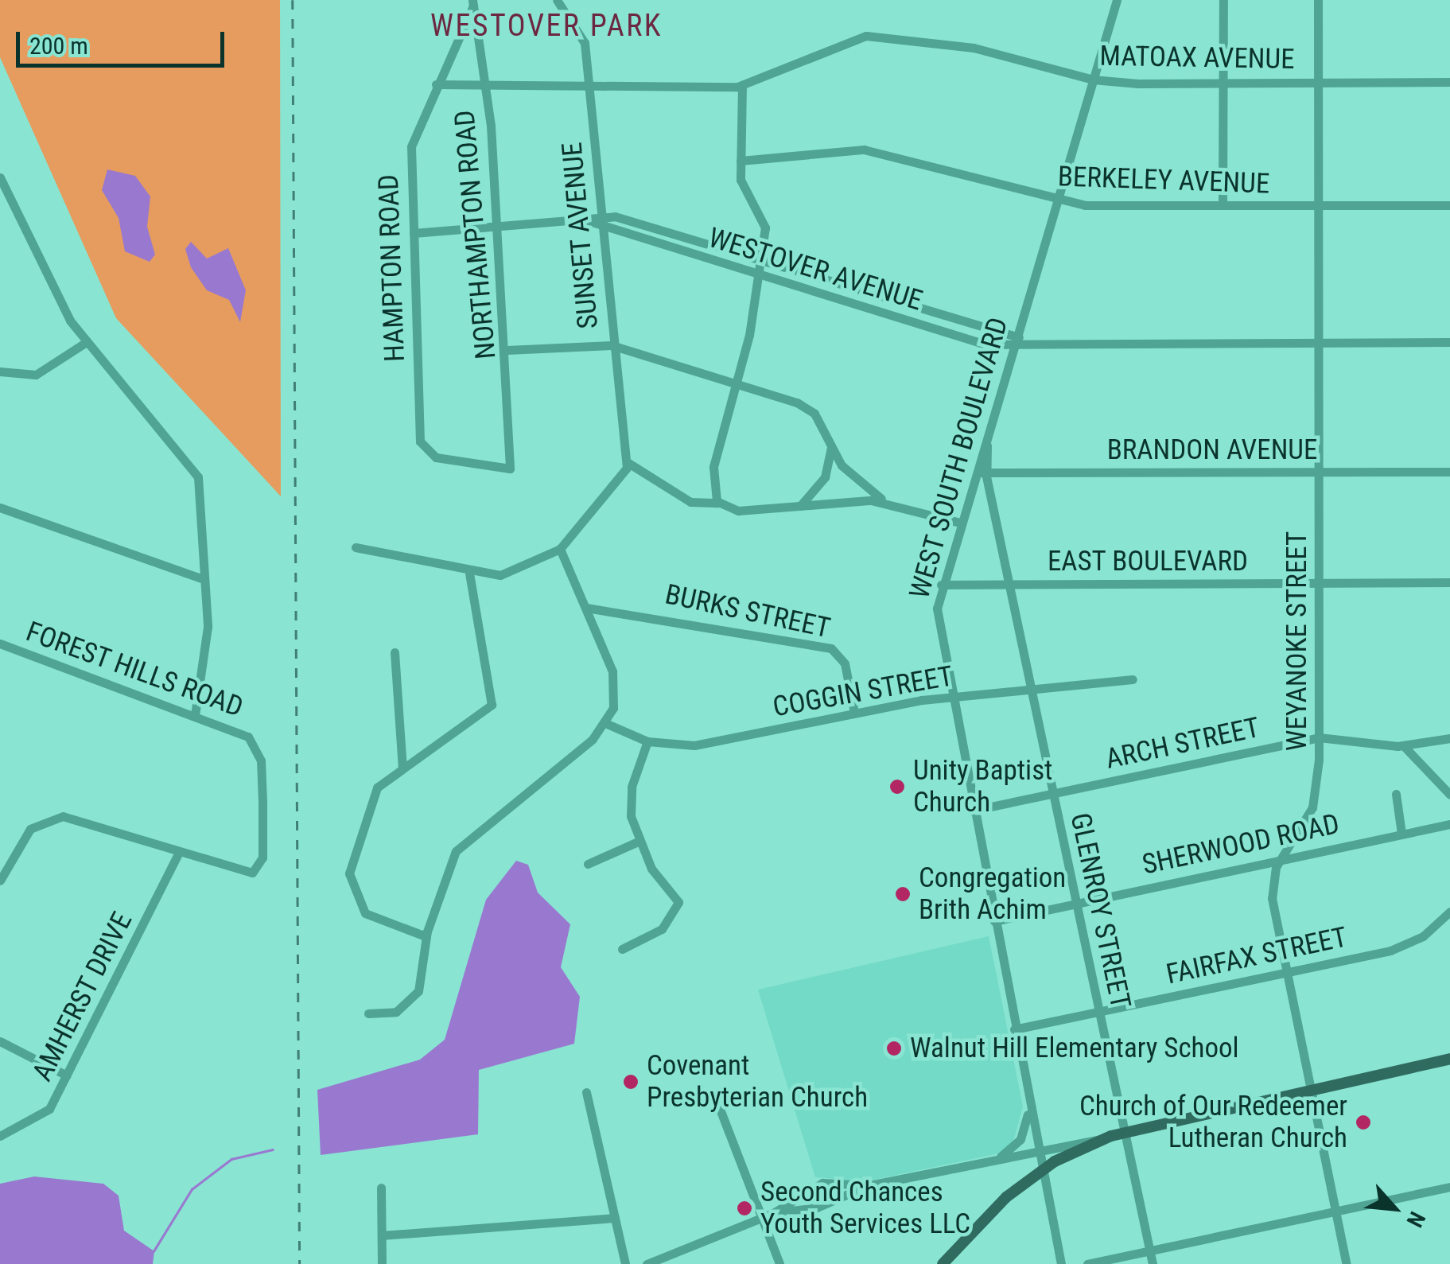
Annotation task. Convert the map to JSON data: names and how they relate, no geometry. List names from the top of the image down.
{
  "streets": {
    "street": [
      "MATOAX AVENUE",
      "BERKELEY AVENUE",
      "NORTHAMPTON ROAD",
      "SUNSET AVENUE",
      "HAMPTON ROAD",
      "WESTOVER AVENUE",
      "BRANDON AVENUE",
      "WEST SOUTH BOULEVARD",
      "EAST BOULEVARD",
      "BURKS STREET",
      "WEYANOKE STREET",
      "FOREST HILLS ROAD",
      "COGGIN STREET",
      "ARCH STREET",
      "SHERWOOD ROAD",
      "GLENROY STREET",
      "FAIRFAX STREET",
      "AMHERST DRIVE"
    ]
  },
  "crossings": [
    ["MATOAX AVENUE", "NORTHAMPTON ROAD"],
    ["MATOAX AVENUE", "SUNSET AVENUE"],
    ["MATOAX AVENUE", "HAMPTON ROAD"],
    ["MATOAX AVENUE", "WEST SOUTH BOULEVARD"],
    ["MATOAX AVENUE", "WEYANOKE STREET"],
    ["BERKELEY AVENUE", "WEST SOUTH BOULEVARD"],
    ["BERKELEY AVENUE", "WEYANOKE STREET"],
    ["NORTHAMPTON ROAD", "HAMPTON ROAD"],
    ["NORTHAMPTON ROAD", "WESTOVER AVENUE"],
    ["SUNSET AVENUE", "WESTOVER AVENUE"],
    ["HAMPTON ROAD", "WESTOVER AVENUE"],
    ["WESTOVER AVENUE", "WEST SOUTH BOULEVARD"],
    ["WESTOVER AVENUE", "WEYANOKE STREET"],
    ["BRANDON AVENUE", "WEST SOUTH BOULEVARD"],
    ["BRANDON AVENUE", "WEYANOKE STREET"],
    ["BRANDON AVENUE", "GLENROY STREET"],
    ["WEST SOUTH BOULEVARD", "EAST BOULEVARD"],
    ["WEST SOUTH BOULEVARD", "COGGIN STREET"],
    ["WEST SOUTH BOULEVARD", "ARCH STREET"],
    ["WEST SOUTH BOULEVARD", "SHERWOOD ROAD"],
    ["WEST SOUTH BOULEVARD", "GLENROY STREET"],
    ["WEST SOUTH BOULEVARD", "FAIRFAX STREET"],
    ["EAST BOULEVARD", "WEYANOKE STREET"],
    ["EAST BOULEVARD", "GLENROY STREET"],
    ["BURKS STREET", "COGGIN STREET"],
    ["WEYANOKE STREET", "ARCH STREET"],
    ["WEYANOKE STREET", "SHERWOOD ROAD"],
    ["WEYANOKE STREET", "FAIRFAX STREET"],
    ["FOREST HILLS ROAD", "AMHERST DRIVE"],
    ["COGGIN STREET", "GLENROY STREET"],
    ["ARCH STREET", "GLENROY STREET"],
    ["SHERWOOD ROAD", "GLENROY STREET"],
    ["GLENROY STREET", "FAIRFAX STREET"]
  ],
  "districts": ["WESTOVER PARK"],
  "places": [
    "Unity Baptist Church",
    "Congregation Brith Achim",
    "Walnut Hill Elementary School",
    "Covenant Presbyterian Church",
    "Church of Our Redeemer Lutheran Church",
    "Second Chances Youth Services LLC"
  ],
  "scale_bar": "200 m",
  "north": "bottom right"
}
